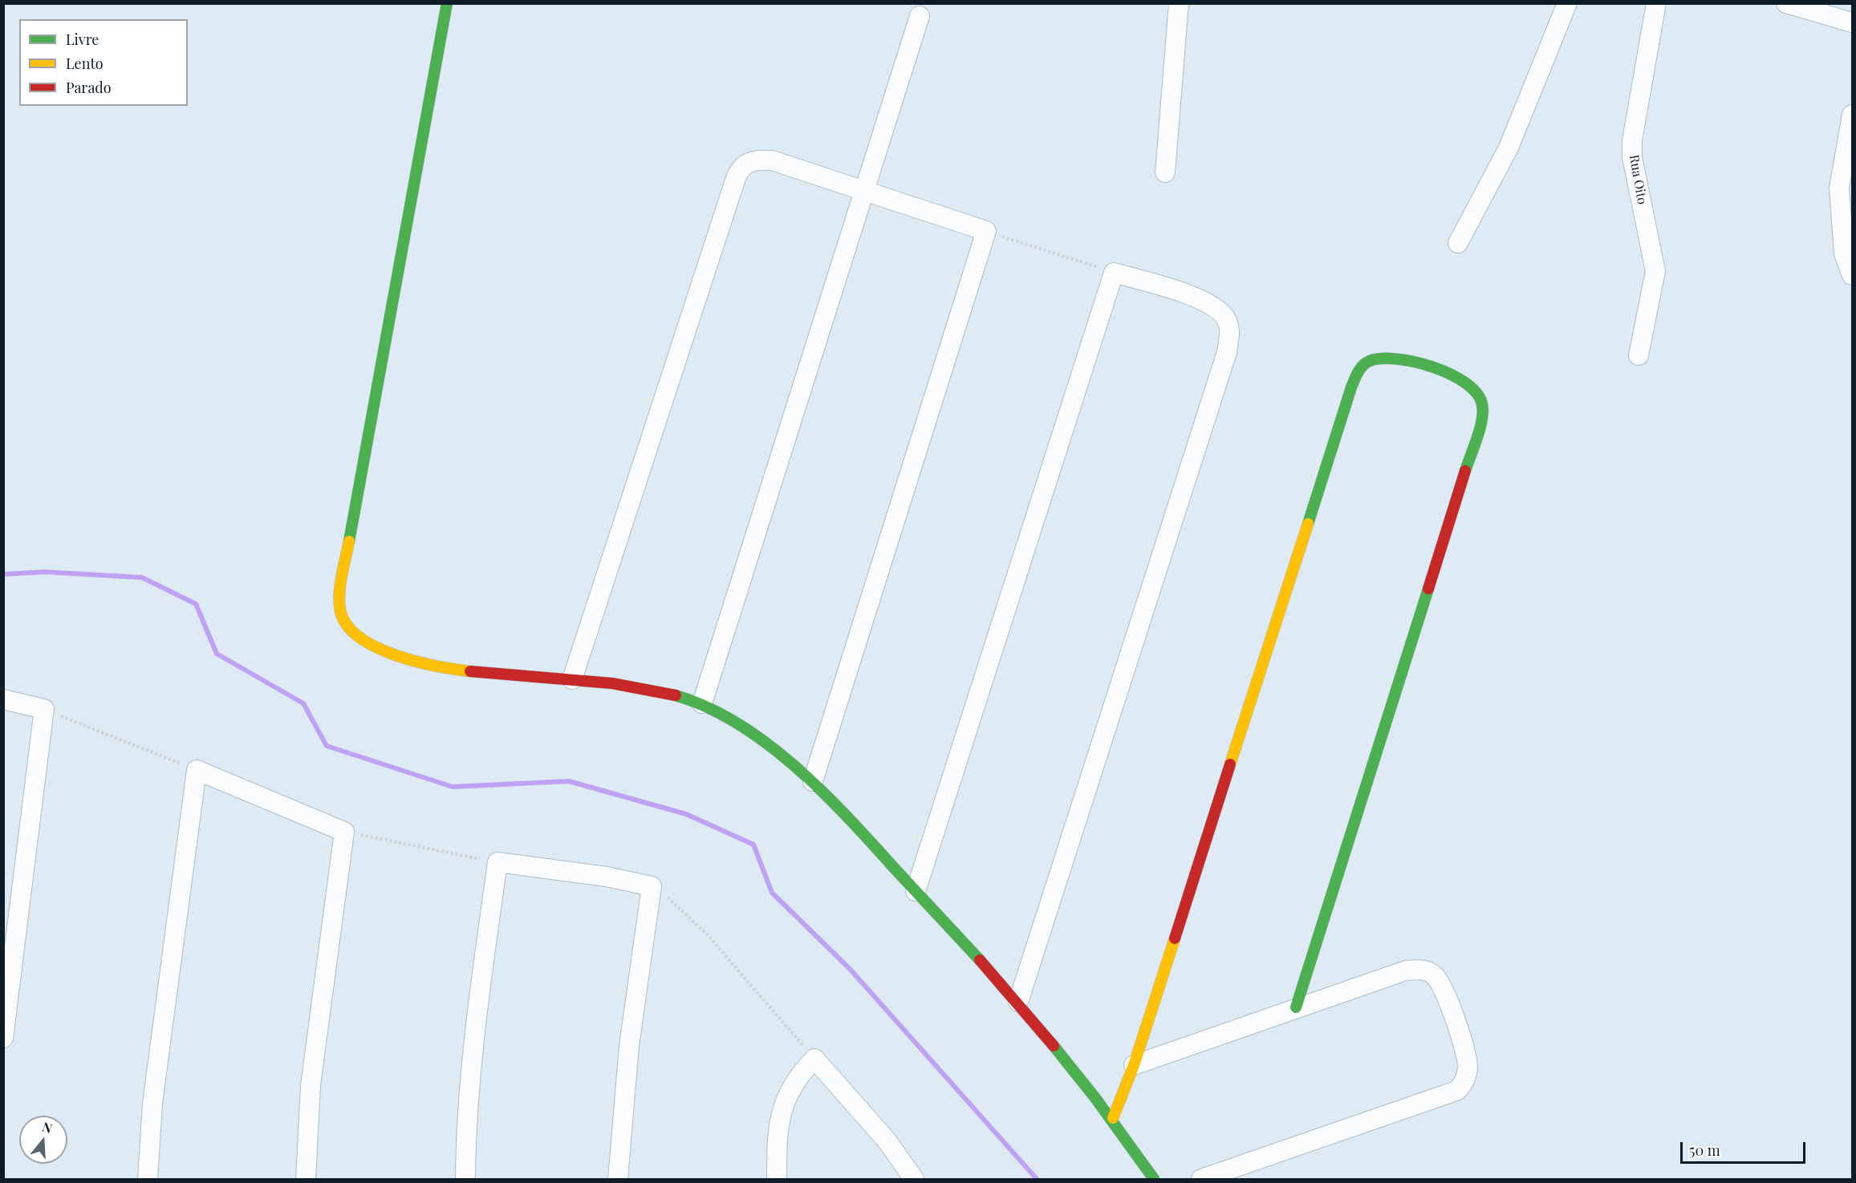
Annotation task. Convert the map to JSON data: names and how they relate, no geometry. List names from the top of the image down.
{
  "streets": {
    "street": ["Rua Oito"]
  },
  "legend": ["Livre", "Lento", "Parado"],
  "scale_bar": "50 m",
  "north": "top"
}
